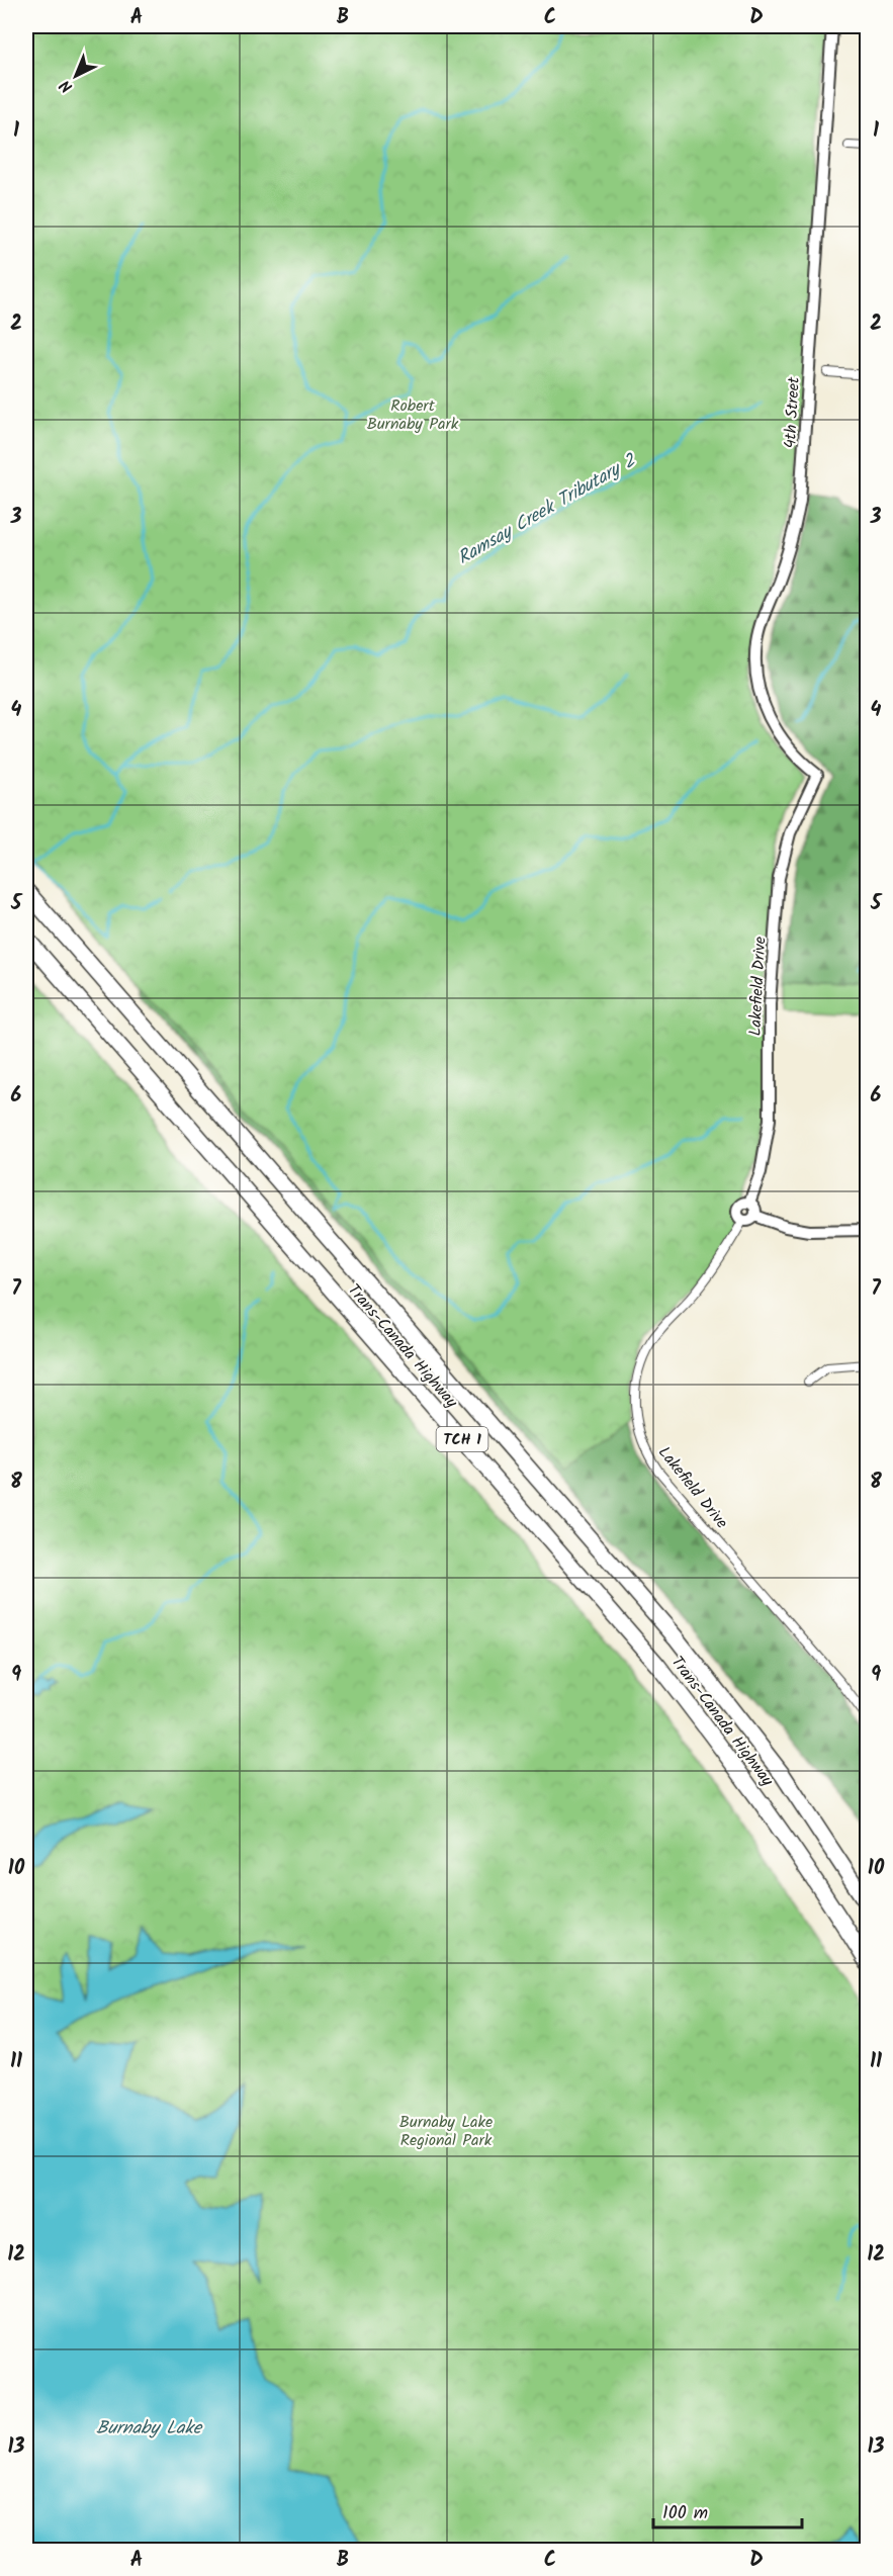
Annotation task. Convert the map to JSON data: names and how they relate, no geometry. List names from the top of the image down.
{
  "streets": {
    "highway": ["Trans-Canada Highway", "TCH 1"],
    "street": ["4th Street", "Lakefield Drive"]
  },
  "crossings": [
    ["4th Street", "Lakefield Drive"]
  ],
  "water": ["Ramsay Creek Tributary 2", "Burnaby Lake"],
  "parks": ["Robert Burnaby Park", "Burnaby Lake Regional Park"],
  "scale_bar": "100 m",
  "north": "bottom left",
  "grid": {
    "columns": [
      "A",
      "B",
      "C",
      "D"
    ],
    "rows": [
      "1",
      "2",
      "3",
      "4",
      "5",
      "6",
      "7",
      "8",
      "9",
      "10",
      "11",
      "12",
      "13"
    ]
  }
}
